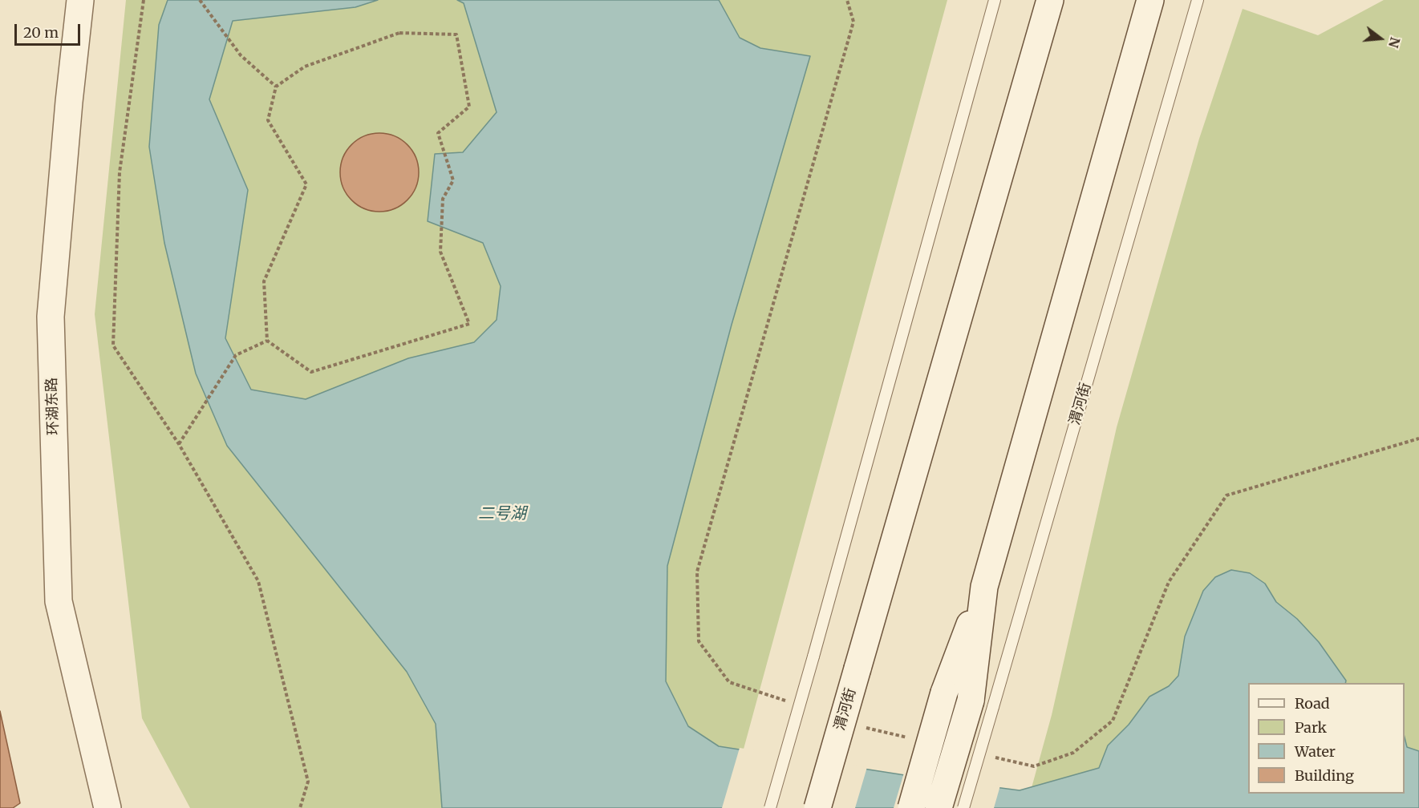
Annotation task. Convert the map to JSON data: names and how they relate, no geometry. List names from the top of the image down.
{
  "streets": {
    "main road": ["渭河街", "环湖东路"]
  },
  "water": ["二号湖"],
  "legend": [
    "Road",
    "Park",
    "Water",
    "Building"
  ],
  "scale_bar": "20 m",
  "north": "right"
}
